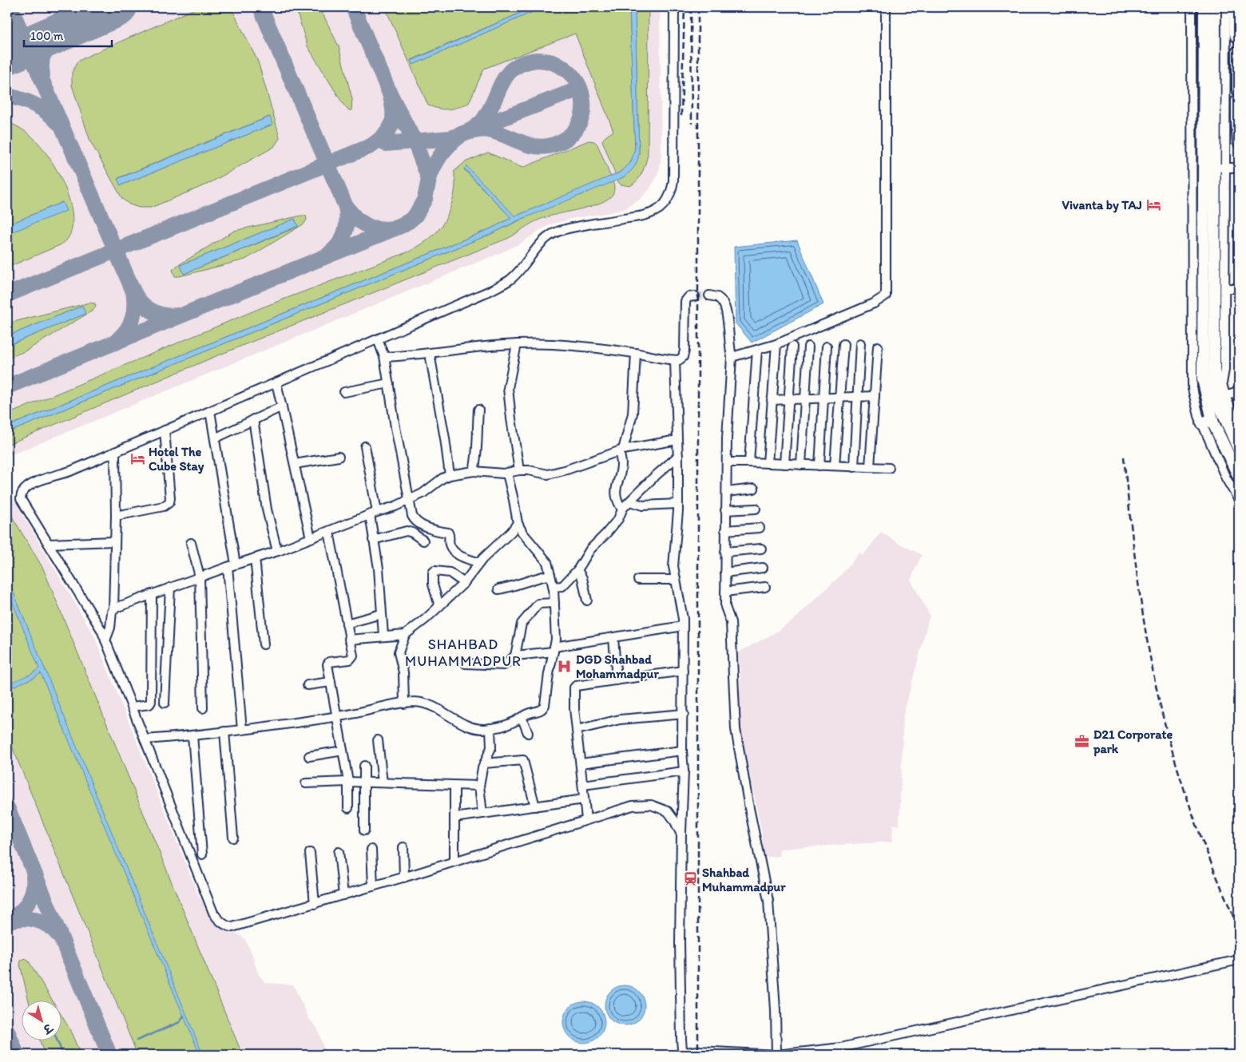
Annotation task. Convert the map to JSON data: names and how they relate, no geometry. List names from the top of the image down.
{
  "districts": ["SHAHBAD MUHAMMADPUR"],
  "places": {
    "hotel": ["Vivanta by TAJ", "Hotel The Cube Stay"],
    "hospital": ["DGD Shahbad Mohammadpur"],
    "office": ["D21 Corporate park"],
    "station": ["Shahbad Muhammadpur"]
  },
  "scale_bar": "100 m",
  "north": "bottom right"
}
